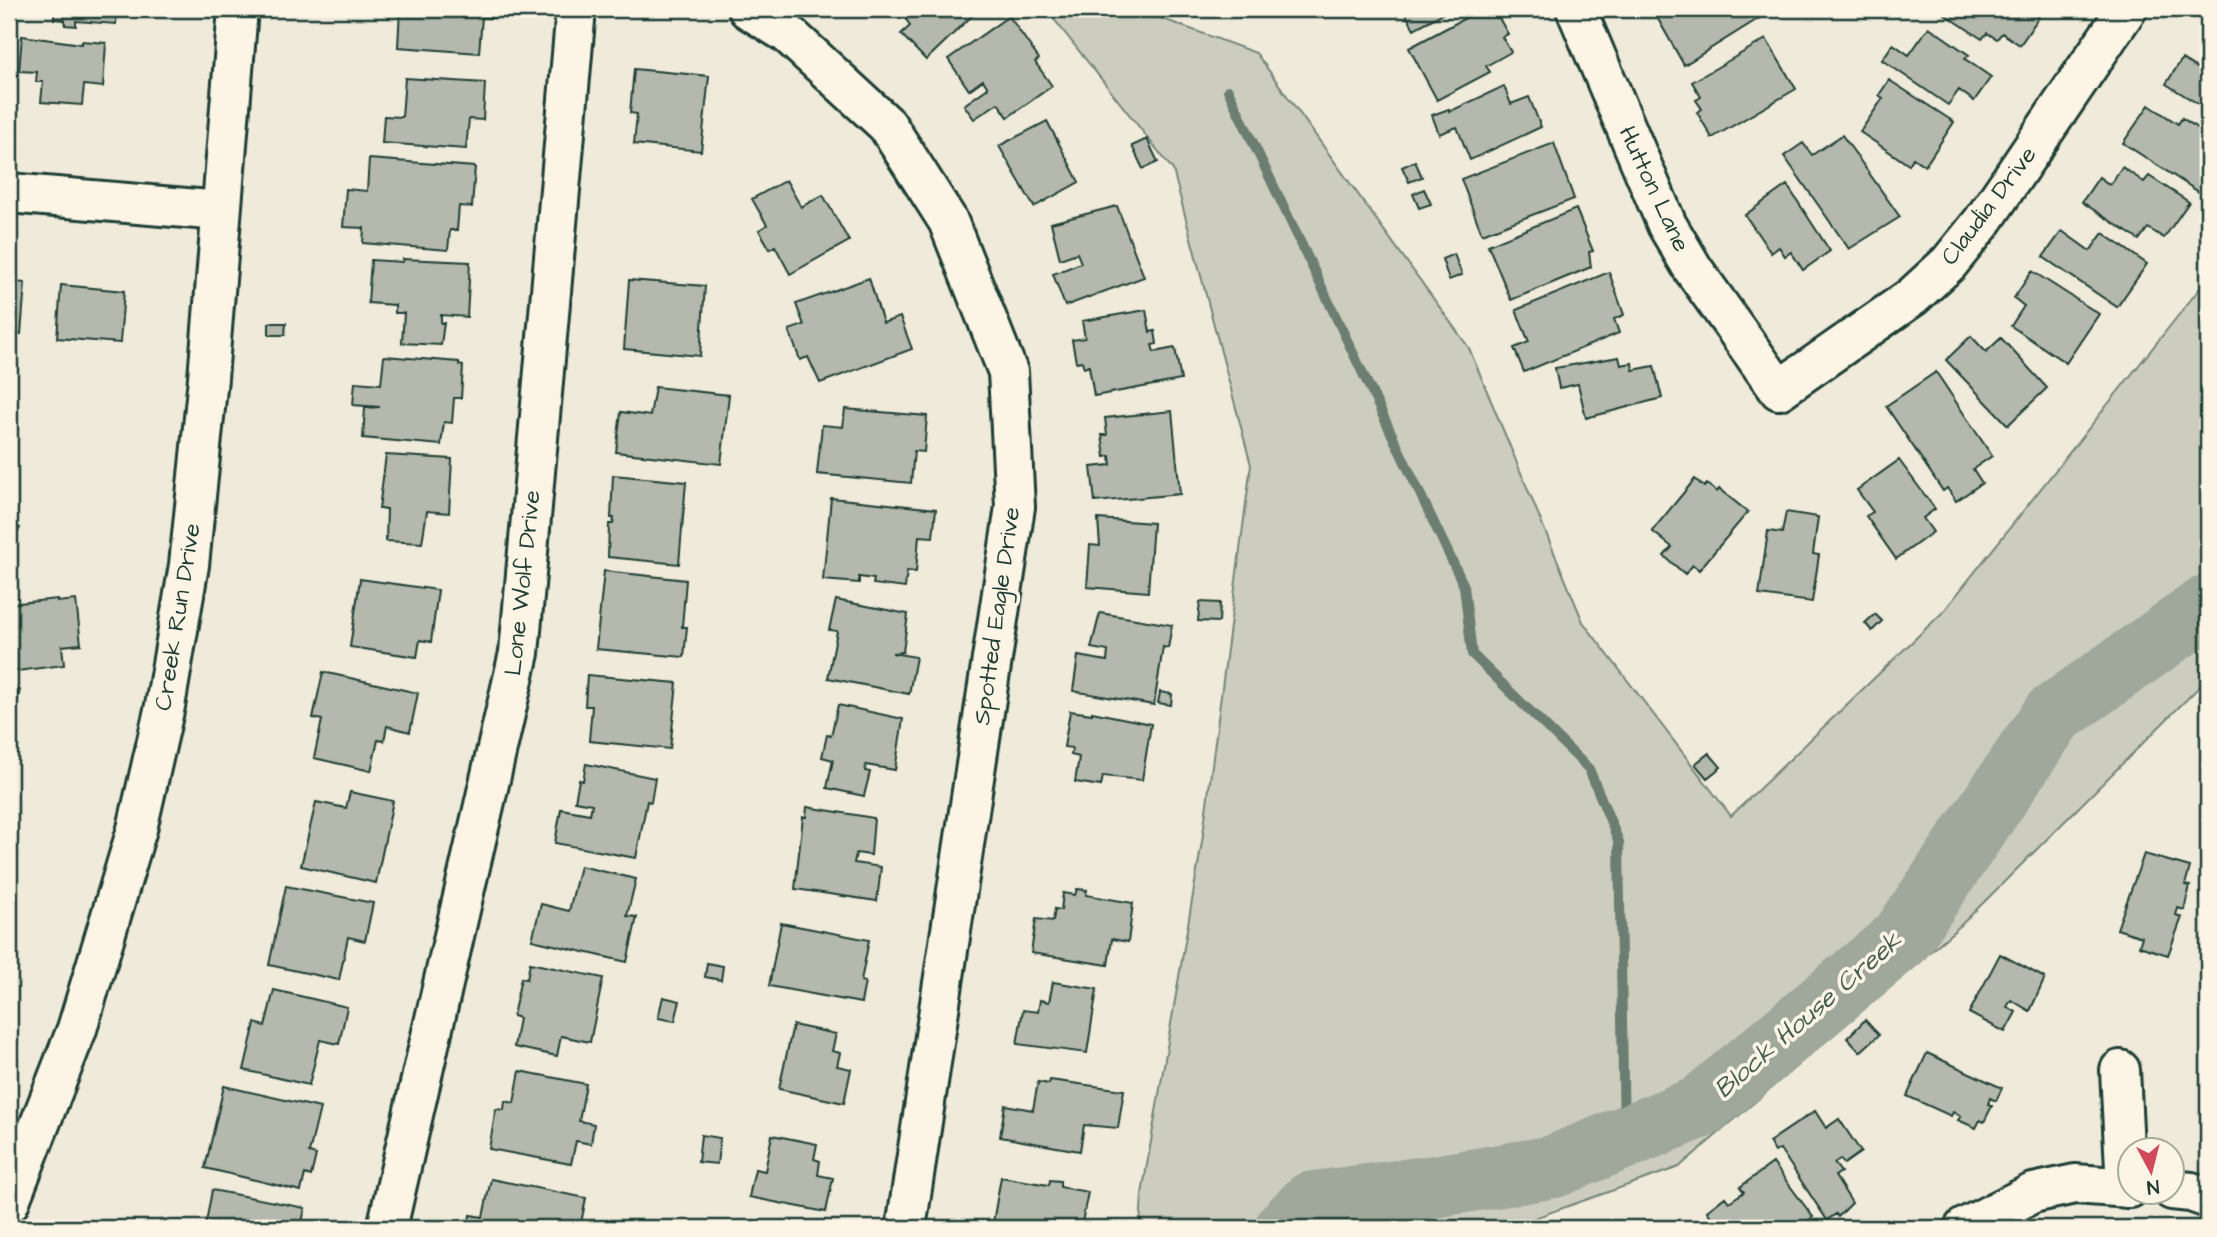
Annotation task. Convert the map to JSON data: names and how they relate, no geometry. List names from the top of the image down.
{
  "streets": {
    "street": [
      "Hutton Lane",
      "Claudia Drive",
      "Lone Wolf Drive",
      "Spotted Eagle Drive",
      "Creek Run Drive"
    ]
  },
  "crossings": [
    ["Hutton Lane", "Claudia Drive"]
  ],
  "water": ["Block House Creek"],
  "north": "bottom"
}
